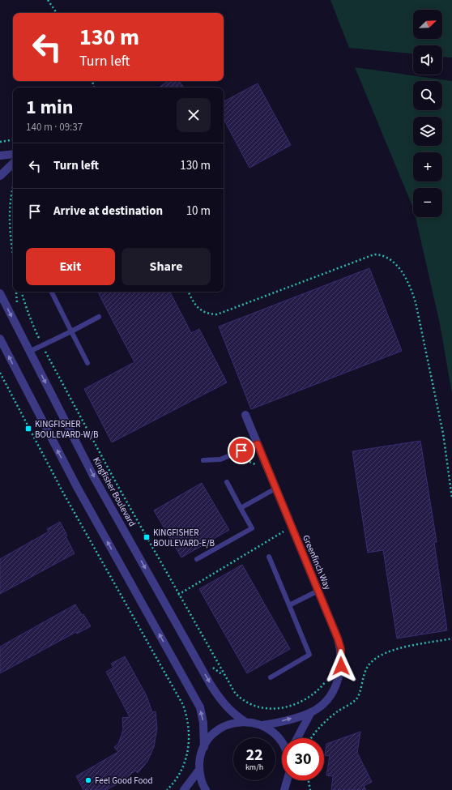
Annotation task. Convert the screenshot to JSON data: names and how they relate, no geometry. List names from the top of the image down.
{
  "streets": {
    "street": ["Kingfisher Boulevard", "Greenfinch Way"]
  },
  "places": {
    "transit": ["KINGFISHER BOULEVARD-W/B", "KINGFISHER BOULEVARD-E/B"],
    "other": ["Feel Good Food"]
  },
  "north": "top right",
  "page": {
    "map_buttons": ["+", "−"],
    "turn": ["130 m", "Turn left"],
    "heading": ["1 min", "140 m · 09:37"],
    "list": [
      {
        "name": "Turn left",
        "value": "130 m"
      },
      {
        "name": "Arrive at destination",
        "value": "10 m"
      }
    ],
    "buttons": ["Exit", "Share"],
    "speed": "22 km/h",
    "limit": "30"
  }
}
